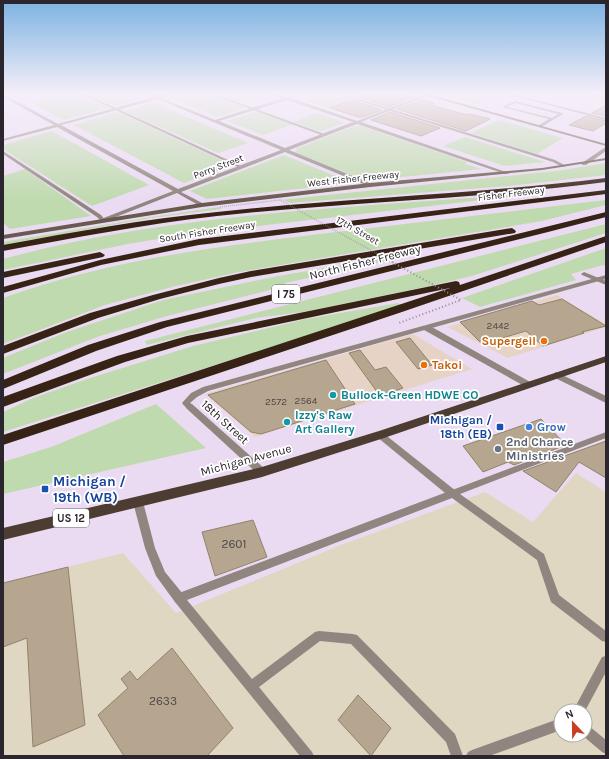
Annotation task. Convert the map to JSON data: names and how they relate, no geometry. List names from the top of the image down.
{
  "streets": {
    "highway": [
      "Fisher Freeway",
      "South Fisher Freeway",
      "North Fisher Freeway",
      "I 75"
    ],
    "main road": ["Michigan Avenue", "US 12"],
    "street": ["Perry Street", "West Fisher Freeway", "18th Street"],
    "path": ["17th Street"]
  },
  "crossings": [
    ["Perry Street", "West Fisher Freeway"],
    ["Fisher Freeway", "South Fisher Freeway"],
    ["North Fisher Freeway", "I 75"],
    ["18th Street", "Michigan Avenue"]
  ],
  "places": {
    "other": [
      "Supergeil",
      "Takoi",
      "Bullock-Green HDWE CO",
      "Izzy's Raw Art Gallery",
      "Grow",
      "2nd Chance Ministries"
    ],
    "transit": ["Michigan / 18th (EB)", "Michigan / 19th (WB)"]
  },
  "house_numbers": [
    "2442",
    "2564",
    "2572",
    "2601",
    "2633"
  ],
  "north": "top"
}
